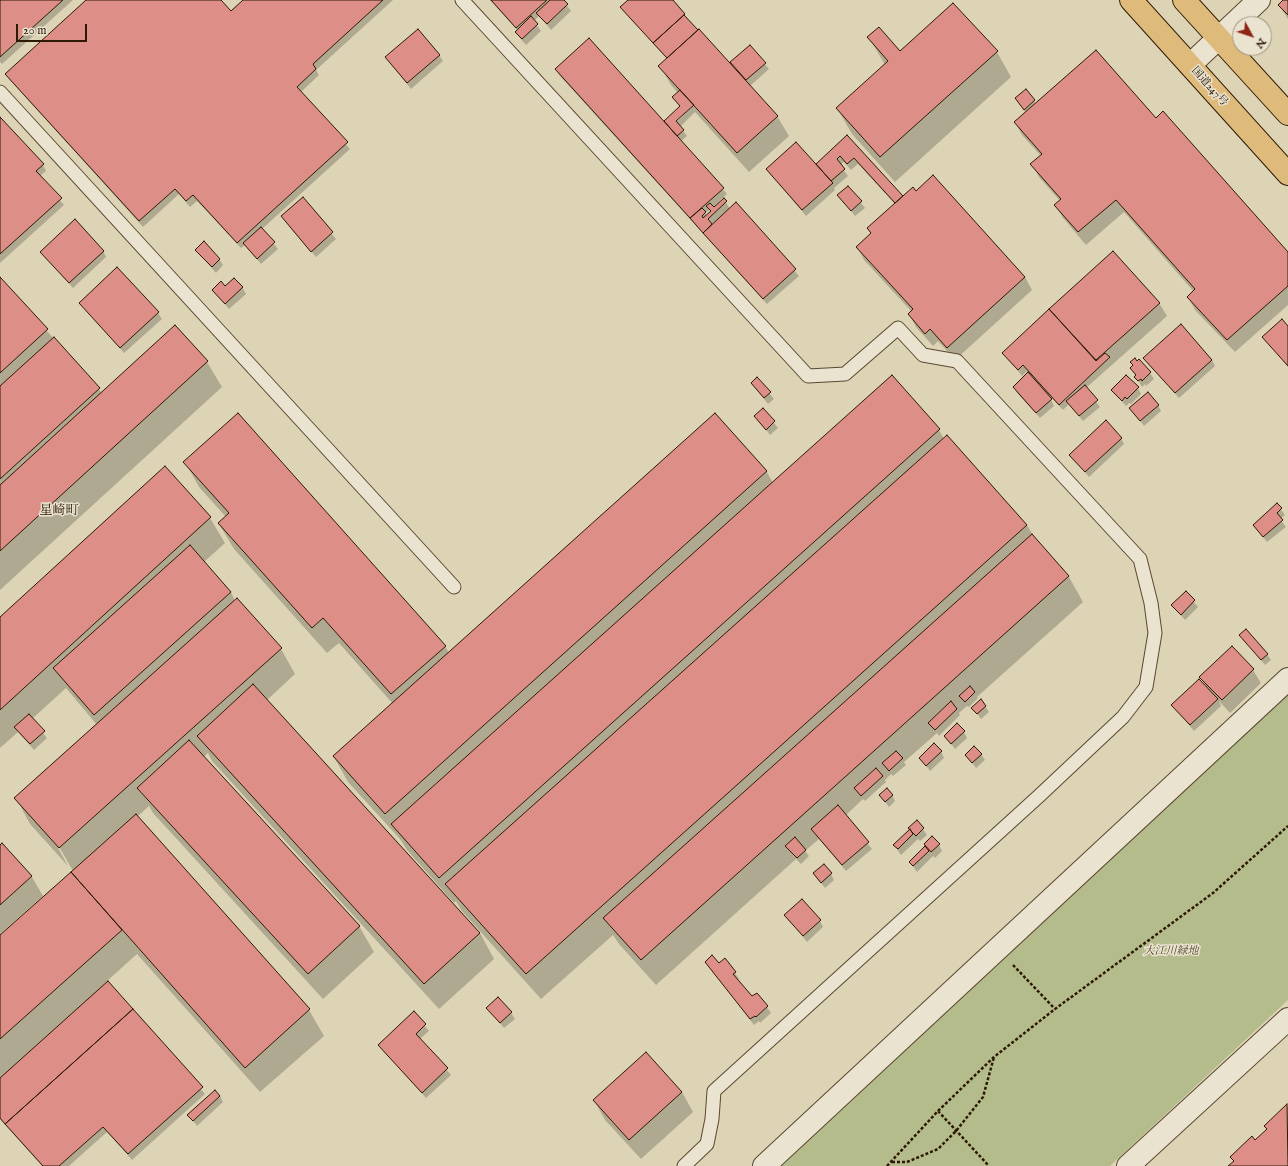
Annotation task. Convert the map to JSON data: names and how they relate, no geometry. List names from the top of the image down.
{
  "streets": {
    "highway": ["国道247号"]
  },
  "districts": ["星崎町"],
  "parks": ["大江川緑地"],
  "scale_bar": "20 m",
  "north": "bottom right"
}
